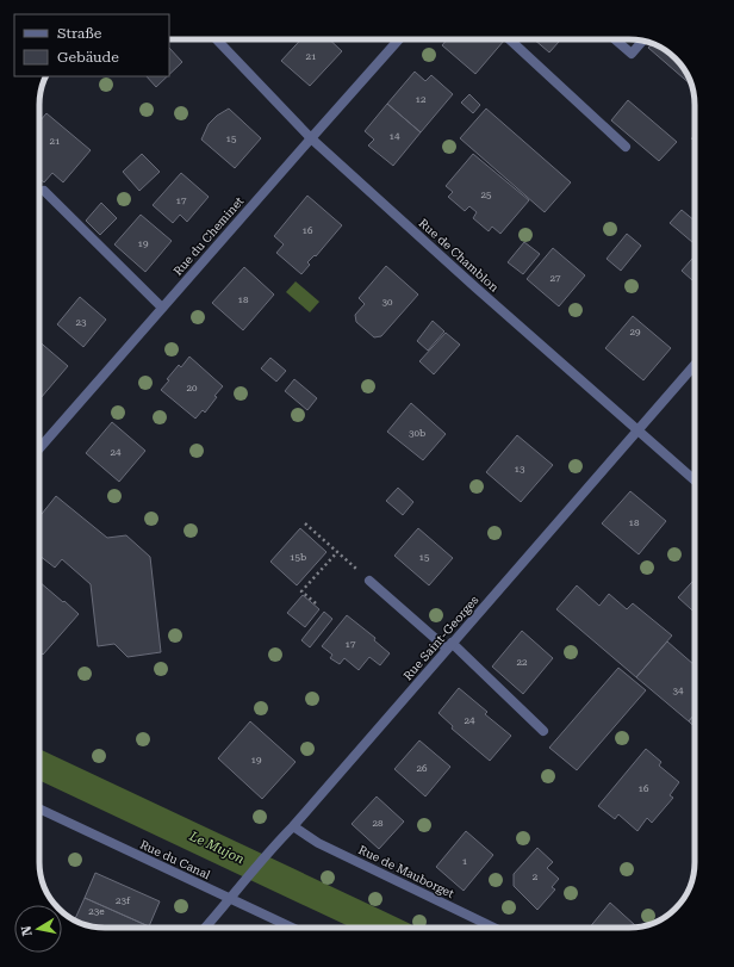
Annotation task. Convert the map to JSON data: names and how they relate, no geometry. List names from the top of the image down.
{
  "streets": {
    "street": [
      "Rue du Cheminet",
      "Rue de Chamblon",
      "Rue Saint-Georges",
      "Rue du Canal",
      "Rue de Mauborget"
    ]
  },
  "crossings": [
    ["Rue du Cheminet", "Rue de Chamblon"],
    ["Rue de Chamblon", "Rue Saint-Georges"],
    ["Rue Saint-Georges", "Rue du Canal"],
    ["Rue Saint-Georges", "Rue de Mauborget"]
  ],
  "water": ["Le Mujon"],
  "house_numbers": [
    "21",
    "12",
    "14",
    "15",
    "21",
    "25",
    "17",
    "16",
    "19",
    "27",
    "18",
    "30",
    "23",
    "29",
    "20",
    "30b",
    "24",
    "13",
    "18",
    "15b",
    "15",
    "17",
    "22",
    "34",
    "24",
    "19",
    "26",
    "16",
    "28",
    "1",
    "2",
    "23f",
    "23e"
  ],
  "legend": ["Straße", "Gebäude"],
  "north": "left"
}
